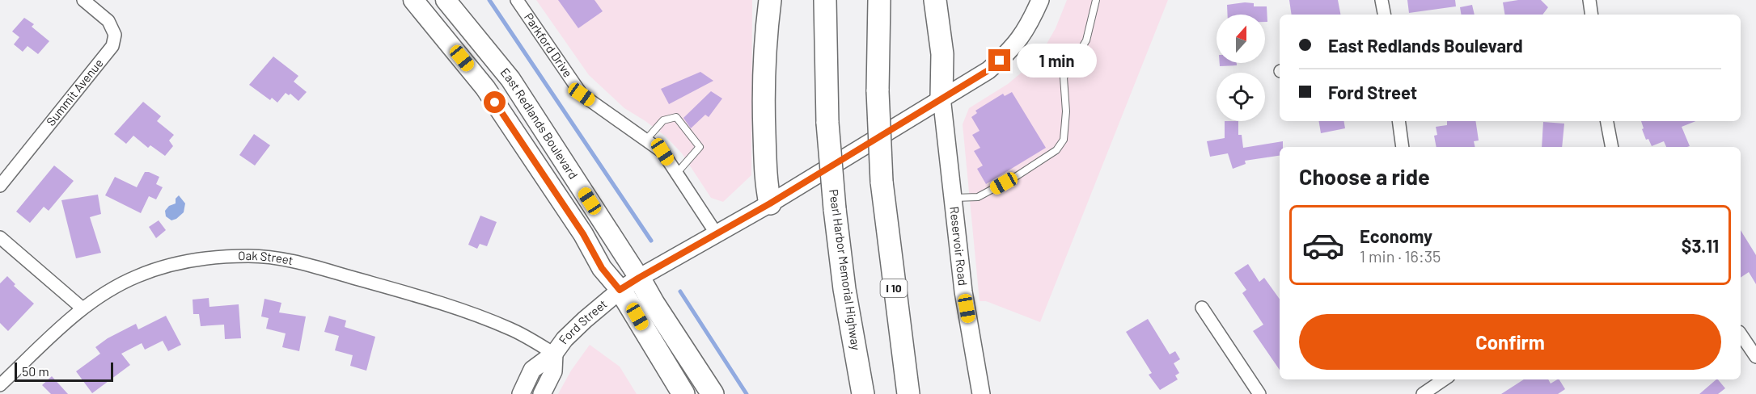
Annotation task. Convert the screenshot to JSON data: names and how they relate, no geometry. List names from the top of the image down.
{
  "streets": {
    "highway": ["Pearl Harbor Memorial Highway", "I 10"],
    "main road": ["East Redlands Boulevard", "Reservoir Road", "Ford Street"],
    "street": ["Parkford Drive", "Summit Avenue", "Oak Street"]
  },
  "crossings": [
    ["Parkford Drive", "Ford Street"],
    ["East Redlands Boulevard", "Ford Street"],
    ["Reservoir Road", "Ford Street"],
    ["Oak Street", "Ford Street"]
  ],
  "scale_bar": "50 m",
  "north": "top",
  "page": {
    "banner": ["East Redlands Boulevard", "Ford Street"],
    "bubble": "1 min",
    "heading": "Choose a ride",
    "list": [
      {
        "name": "Economy",
        "note": "1 min · 16:35",
        "value": "$3.11"
      }
    ],
    "buttons": "Confirm",
    "scale": "50 m"
  }
}
